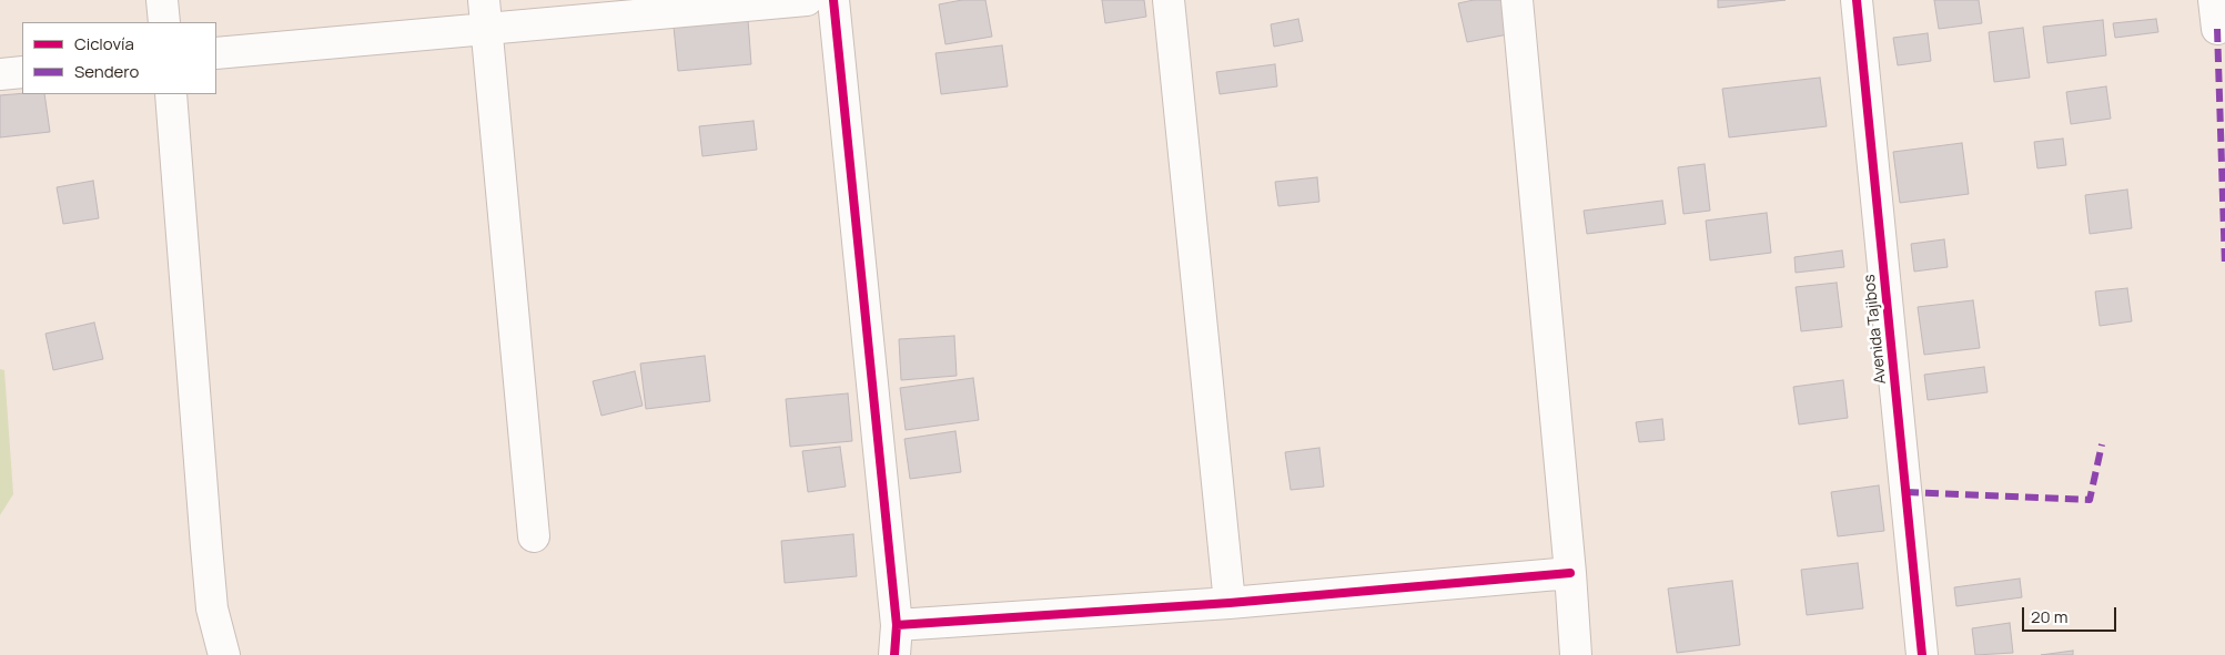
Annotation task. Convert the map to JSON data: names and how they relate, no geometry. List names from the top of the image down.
{
  "streets": {
    "street": ["Avenida Tajibos"]
  },
  "legend": ["Ciclovía", "Sendero"],
  "scale_bar": "20 m"
}
